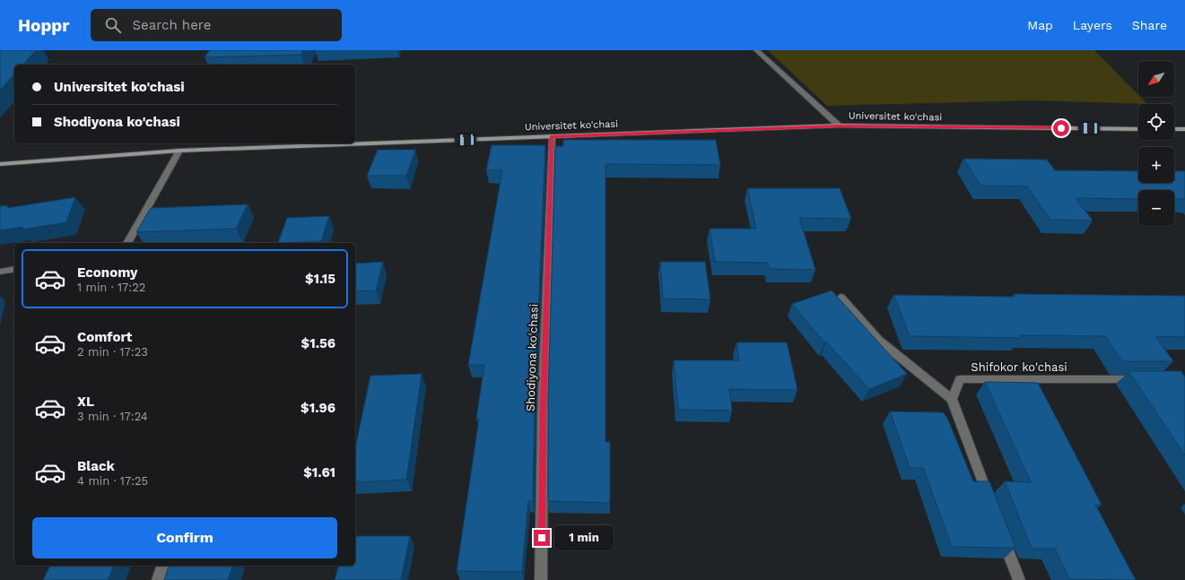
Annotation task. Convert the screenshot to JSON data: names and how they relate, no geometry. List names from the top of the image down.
{
  "streets": {
    "main road": ["Universitet ko'chasi"],
    "street": ["Shodiyona ko'chasi", "Shifokor ko'chasi"]
  },
  "crossings": [
    ["Universitet ko'chasi", "Shodiyona ko'chasi"]
  ],
  "north": "bottom left",
  "page": {
    "header": "Hoppr",
    "search": "Search here",
    "nav": ["Map", "Layers", "Share"],
    "map_buttons": ["+", "−"],
    "banner": ["Universitet ko'chasi", "Shodiyona ko'chasi"],
    "list": [
      {
        "name": "Economy",
        "note": "1 min · 17:22",
        "value": "$1.15"
      },
      {
        "name": "Comfort",
        "note": "2 min · 17:23",
        "value": "$1.56"
      },
      {
        "name": "XL",
        "note": "3 min · 17:24",
        "value": "$1.96"
      },
      {
        "name": "Black",
        "note": "4 min · 17:25",
        "value": "$1.61"
      }
    ],
    "buttons": "Confirm",
    "bubble": "1 min"
  }
}
